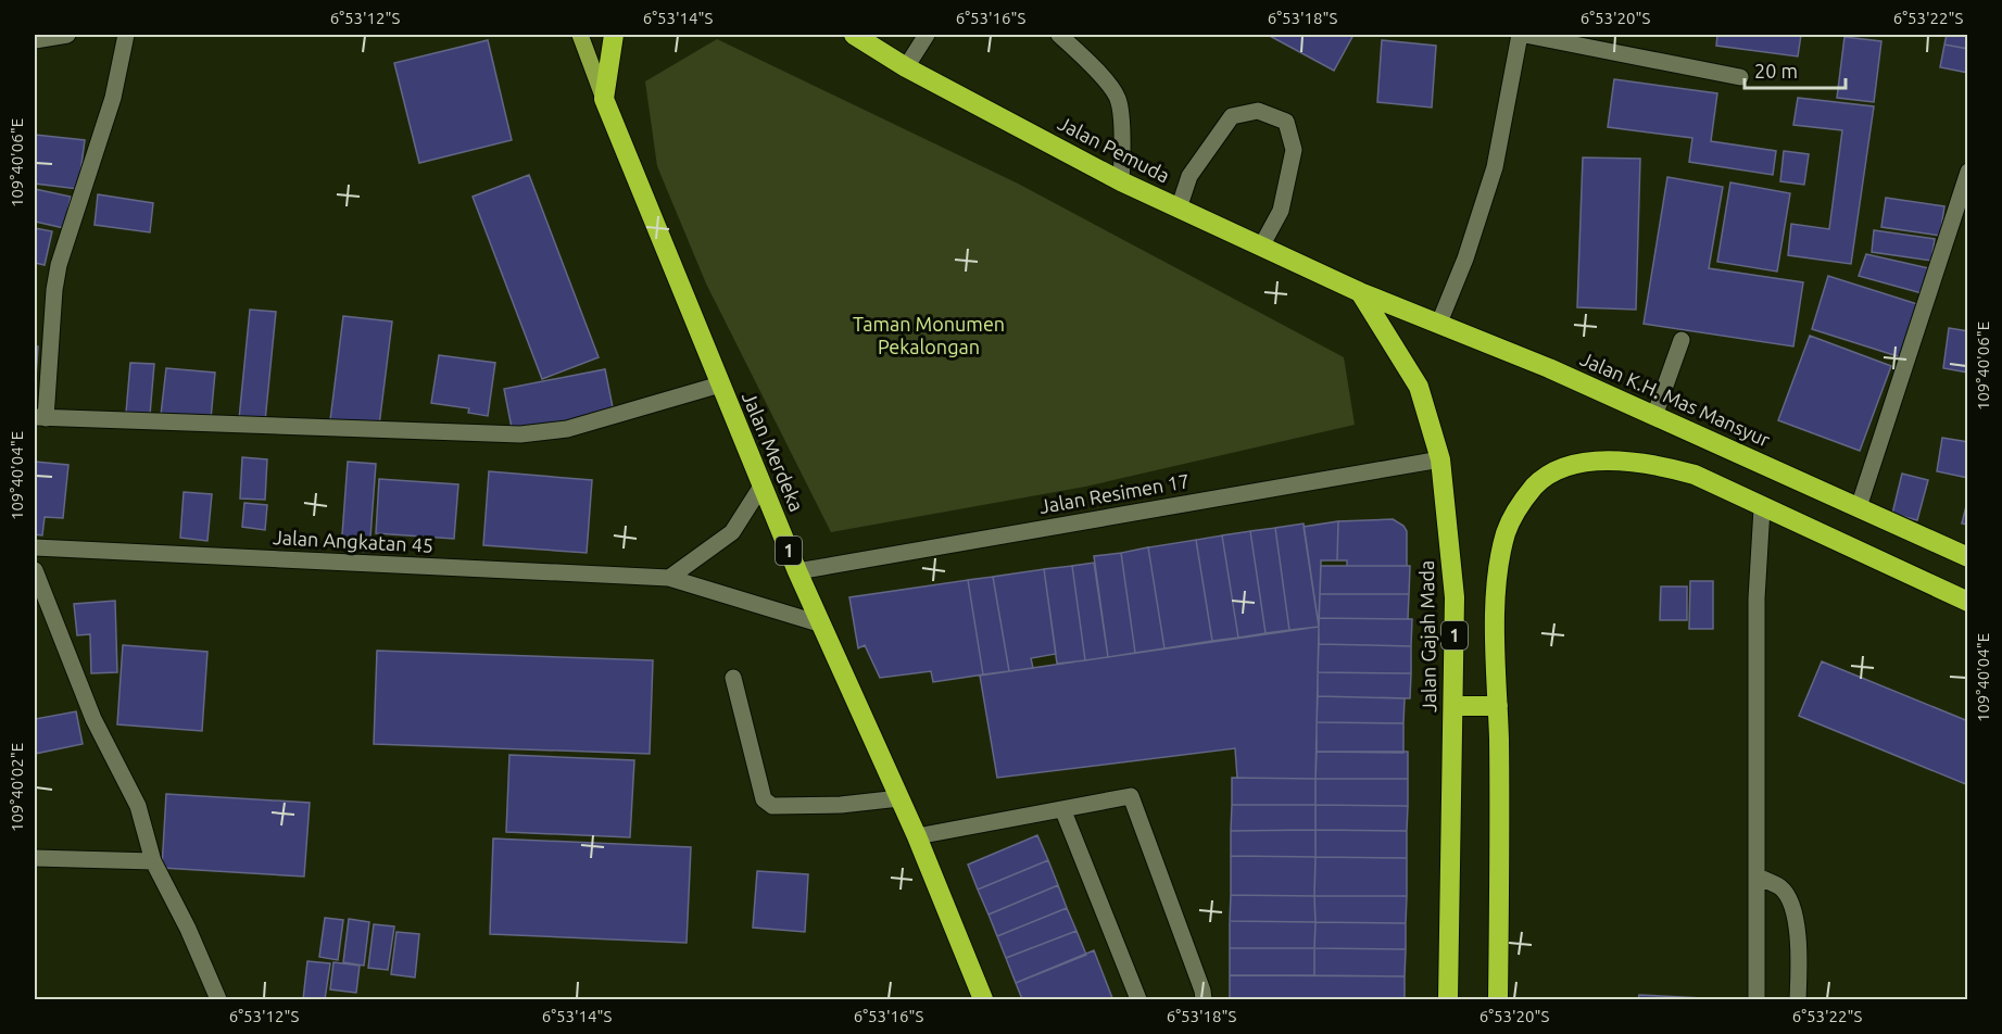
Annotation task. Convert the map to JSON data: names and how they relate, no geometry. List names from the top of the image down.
{
  "streets": {
    "highway": [
      "Jalan Pemuda",
      "Jalan K.H. Mas Mansyur",
      "Jalan Merdeka",
      "1",
      "Jalan Gajah Mada"
    ],
    "street": ["Jalan Resimen 17", "Jalan Angkatan 45"]
  },
  "crossings": [
    ["Jalan Pemuda", "Jalan K.H. Mas Mansyur"],
    ["Jalan Pemuda", "Jalan Gajah Mada"],
    ["Jalan K.H. Mas Mansyur", "Jalan Gajah Mada"],
    ["Jalan Merdeka", "Jalan Resimen 17"],
    ["Jalan Merdeka", "Jalan Angkatan 45"],
    ["Jalan Resimen 17", "Jalan Gajah Mada"]
  ],
  "parks": ["Taman Monumen Pekalongan"],
  "scale_bar": "20 m",
  "coordinates": [
    "6°53'12\"S",
    "6°53'14\"S",
    "6°53'16\"S",
    "6°53'18\"S",
    "6°53'20\"S",
    "6°53'22\"S",
    "109°40'06\"E",
    "109°40'04\"E",
    "109°40'02\"E"
  ]
}
